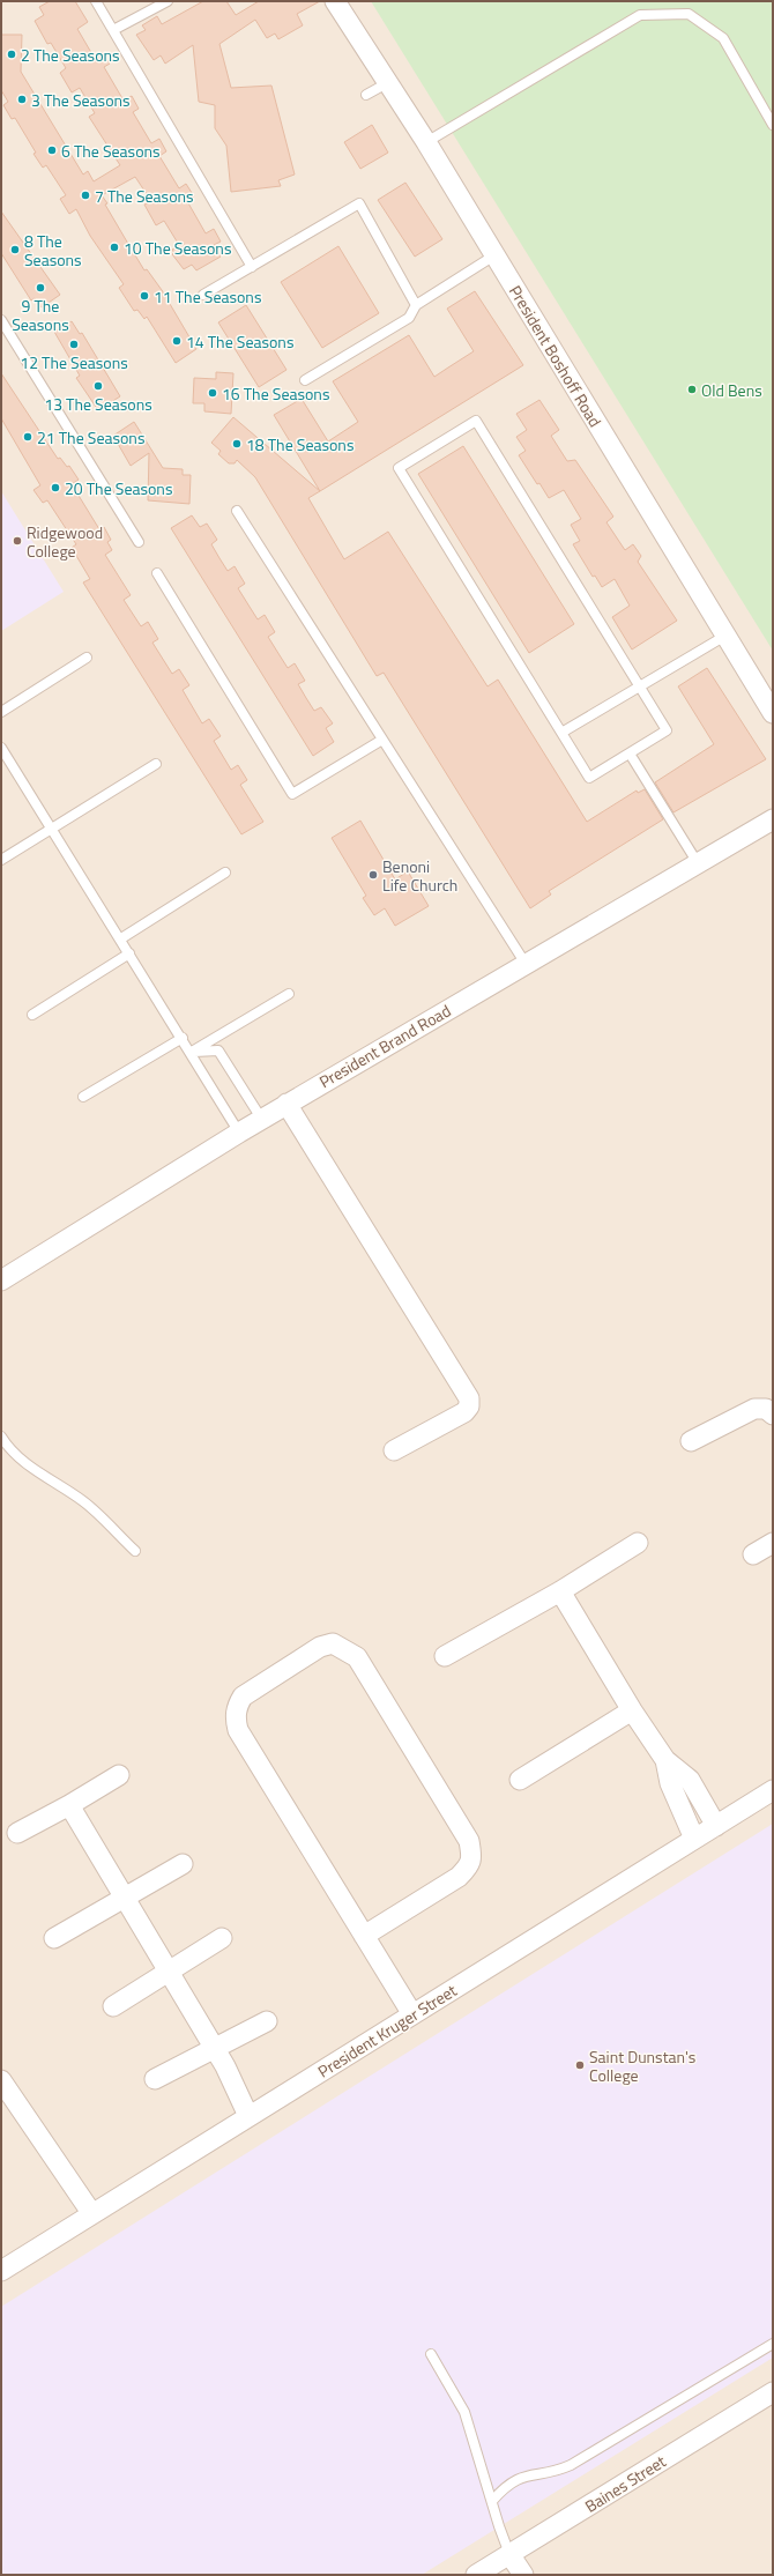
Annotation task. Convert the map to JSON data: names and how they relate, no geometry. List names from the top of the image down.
{
  "streets": {
    "street": [
      "President Boshoff Road",
      "President Brand Road",
      "President Kruger Street",
      "Baines Street"
    ]
  },
  "places": [
    "2 The Seasons",
    "3 The Seasons",
    "6 The Seasons",
    "7 The Seasons",
    "10 The Seasons",
    "8 The Seasons",
    "9 The Seasons",
    "11 The Seasons",
    "14 The Seasons",
    "12 The Seasons",
    "13 The Seasons",
    "Old Bens",
    "16 The Seasons",
    "21 The Seasons",
    "18 The Seasons",
    "20 The Seasons",
    "Ridgewood College",
    "Benoni Life Church",
    "Saint Dunstan's College"
  ]
}
